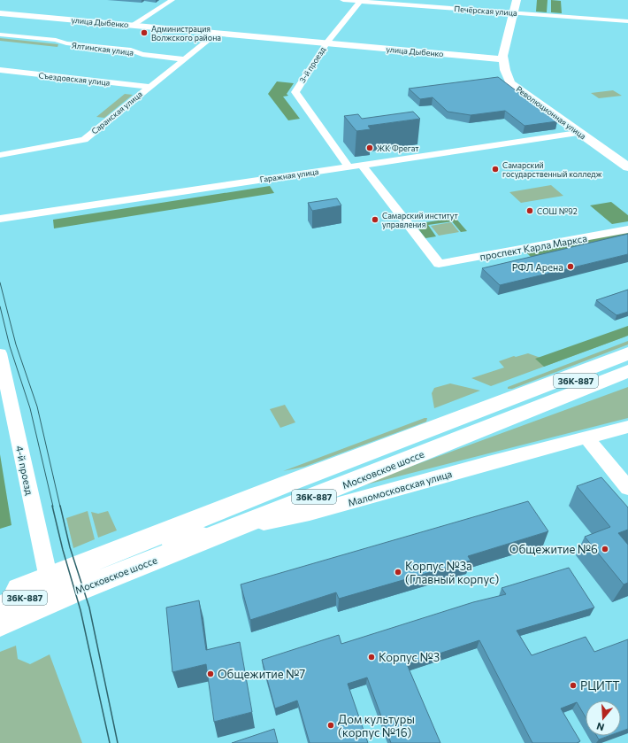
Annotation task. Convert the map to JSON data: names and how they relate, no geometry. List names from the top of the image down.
{
  "streets": {
    "main road": [
      "улица Дыбенко",
      "Революционная улица",
      "36К-887",
      "Московское шоссе"
    ],
    "street": [
      "Печёрская улица",
      "Ялтинская улица",
      "3-й проезд",
      "Съездовская улица",
      "Саранская улица",
      "Гаражная улица",
      "проспект Карла Маркса",
      "4-й проезд",
      "Маломосковская улица"
    ]
  },
  "crossings": [
    ["Печёрская улица", "3-й проезд"],
    ["улица Дыбенко", "3-й проезд"],
    ["улица Дыбенко", "Саранская улица"],
    ["улица Дыбенко", "Революционная улица"],
    ["Ялтинская улица", "Саранская улица"],
    ["3-й проезд", "Гаражная улица"],
    ["Съездовская улица", "Саранская улица"],
    ["Революционная улица", "Гаражная улица"],
    ["Гаражная улица", "проспект Карла Маркса"],
    ["Московское шоссе", "4-й проезд"],
    ["Московское шоссе", "Маломосковская улица"]
  ],
  "places": [
    "Администрация Волжского района",
    "ЖК Фрегат",
    "Самарский государственный колледж",
    "СОШ №92",
    "Самарский институт управления",
    "РФЛ Арена",
    "Общежитие №6",
    "Корпус №3a (Главный корпус)",
    "Корпус №3",
    "Общежитие №7",
    "РЦИТТ",
    "Дом культуры (корпус №16)"
  ],
  "north": "bottom"
}
